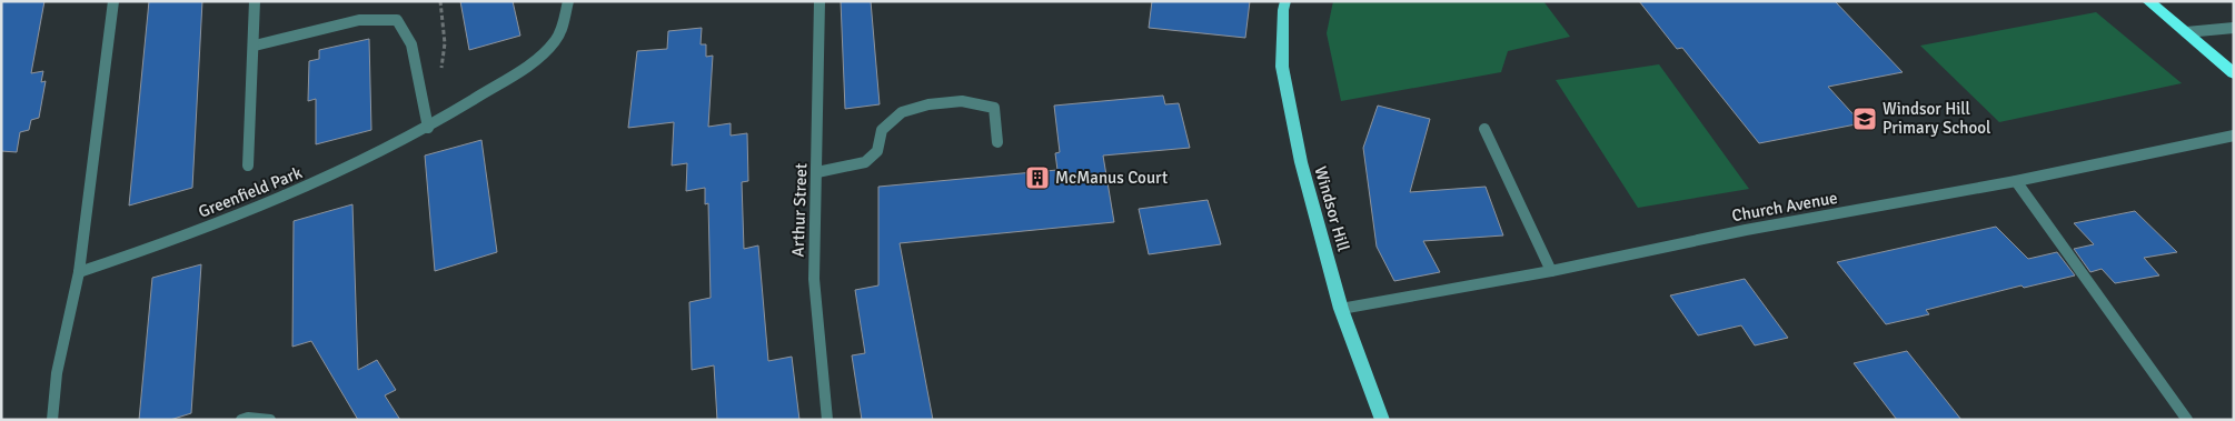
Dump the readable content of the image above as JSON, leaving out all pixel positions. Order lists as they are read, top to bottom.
{
  "streets": {
    "main road": ["Windsor Hill"],
    "street": ["Greenfield Park", "Church Avenue", "Arthur Street"]
  },
  "crossings": [
    ["Church Avenue", "Windsor Hill"]
  ],
  "places": {
    "school or university": ["Windsor Hill Primary School"],
    "building": ["McManus Court"]
  }
}
